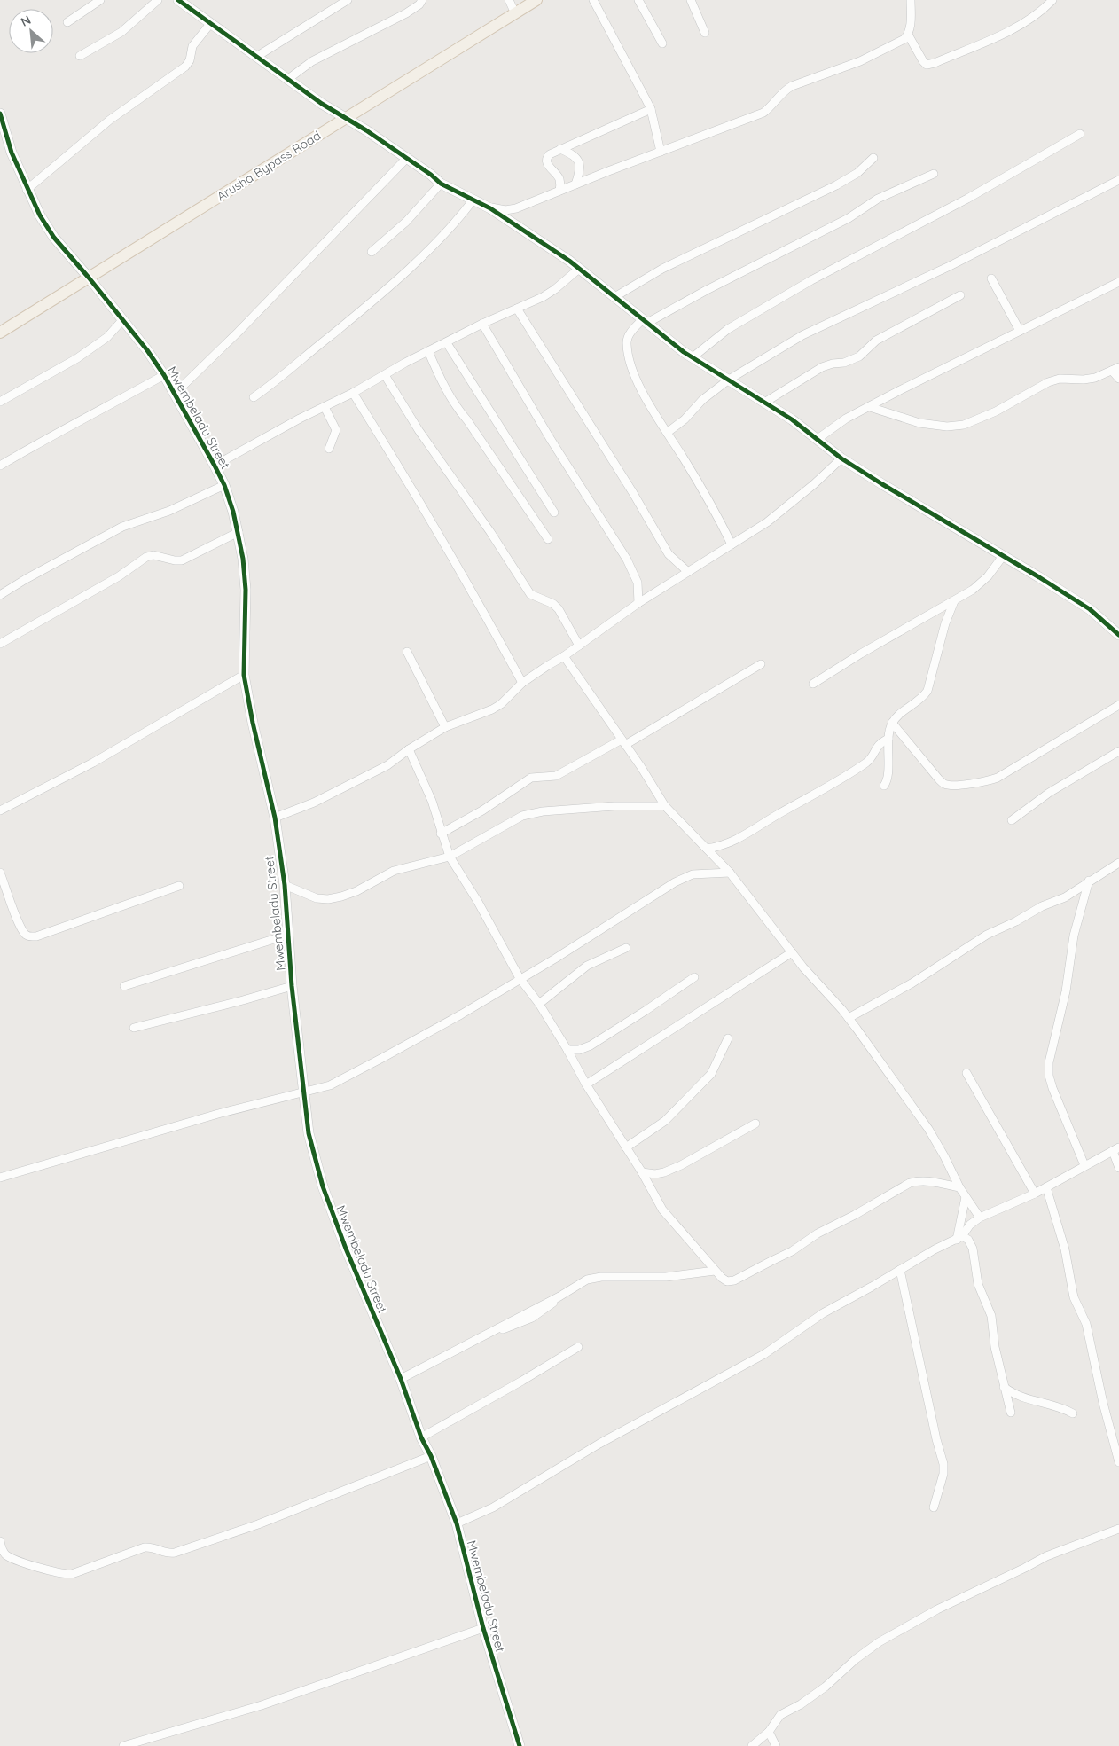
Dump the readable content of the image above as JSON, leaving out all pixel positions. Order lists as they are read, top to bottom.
{
  "streets": {
    "main road": ["Arusha Bypass Road"],
    "street": ["Mwembeladu Street"]
  },
  "crossings": [
    ["Arusha Bypass Road", "Mwembeladu Street"]
  ],
  "north": "top left"
}
